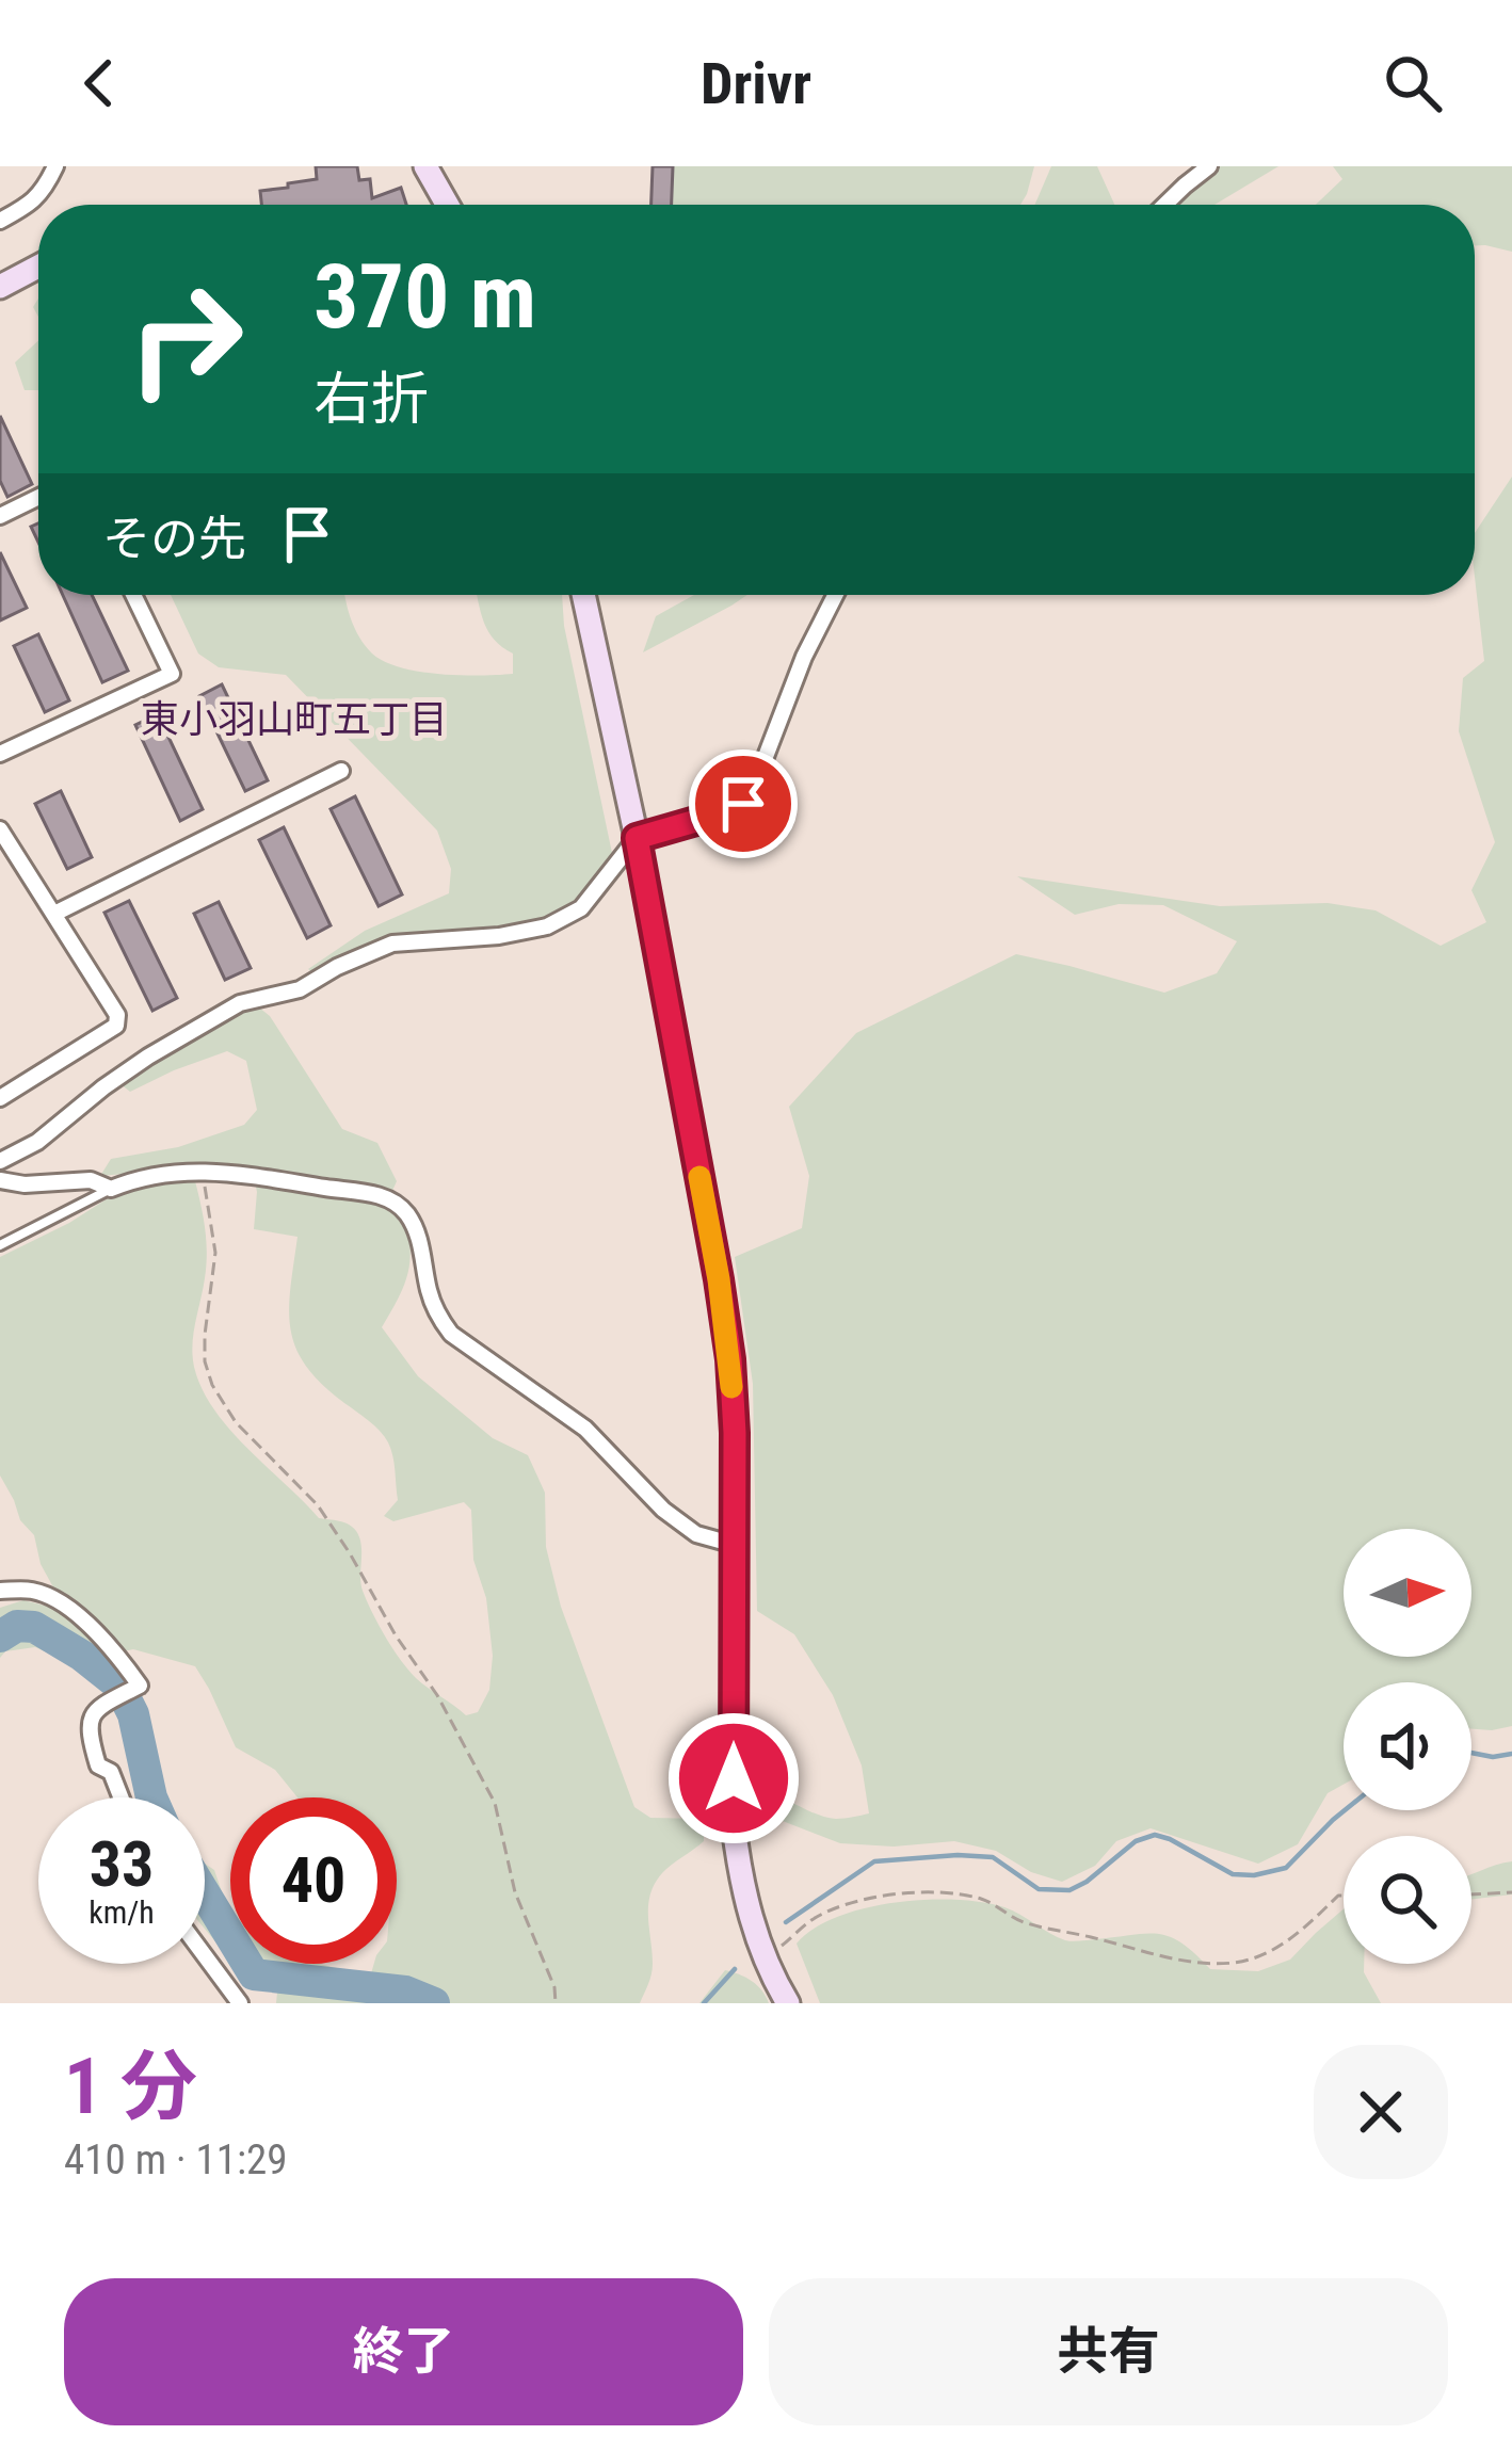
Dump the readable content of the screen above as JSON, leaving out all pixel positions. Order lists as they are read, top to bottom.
{
  "districts": ["東小羽山町五丁目"],
  "north": "right",
  "page": {
    "header": "Drivr",
    "turn": ["370 m", "右折"],
    "then": "その先",
    "speed": "33 km/h",
    "limit": "40",
    "heading": ["1 分", "410 m · 11:29"],
    "buttons": ["終了", "共有"]
  }
}
